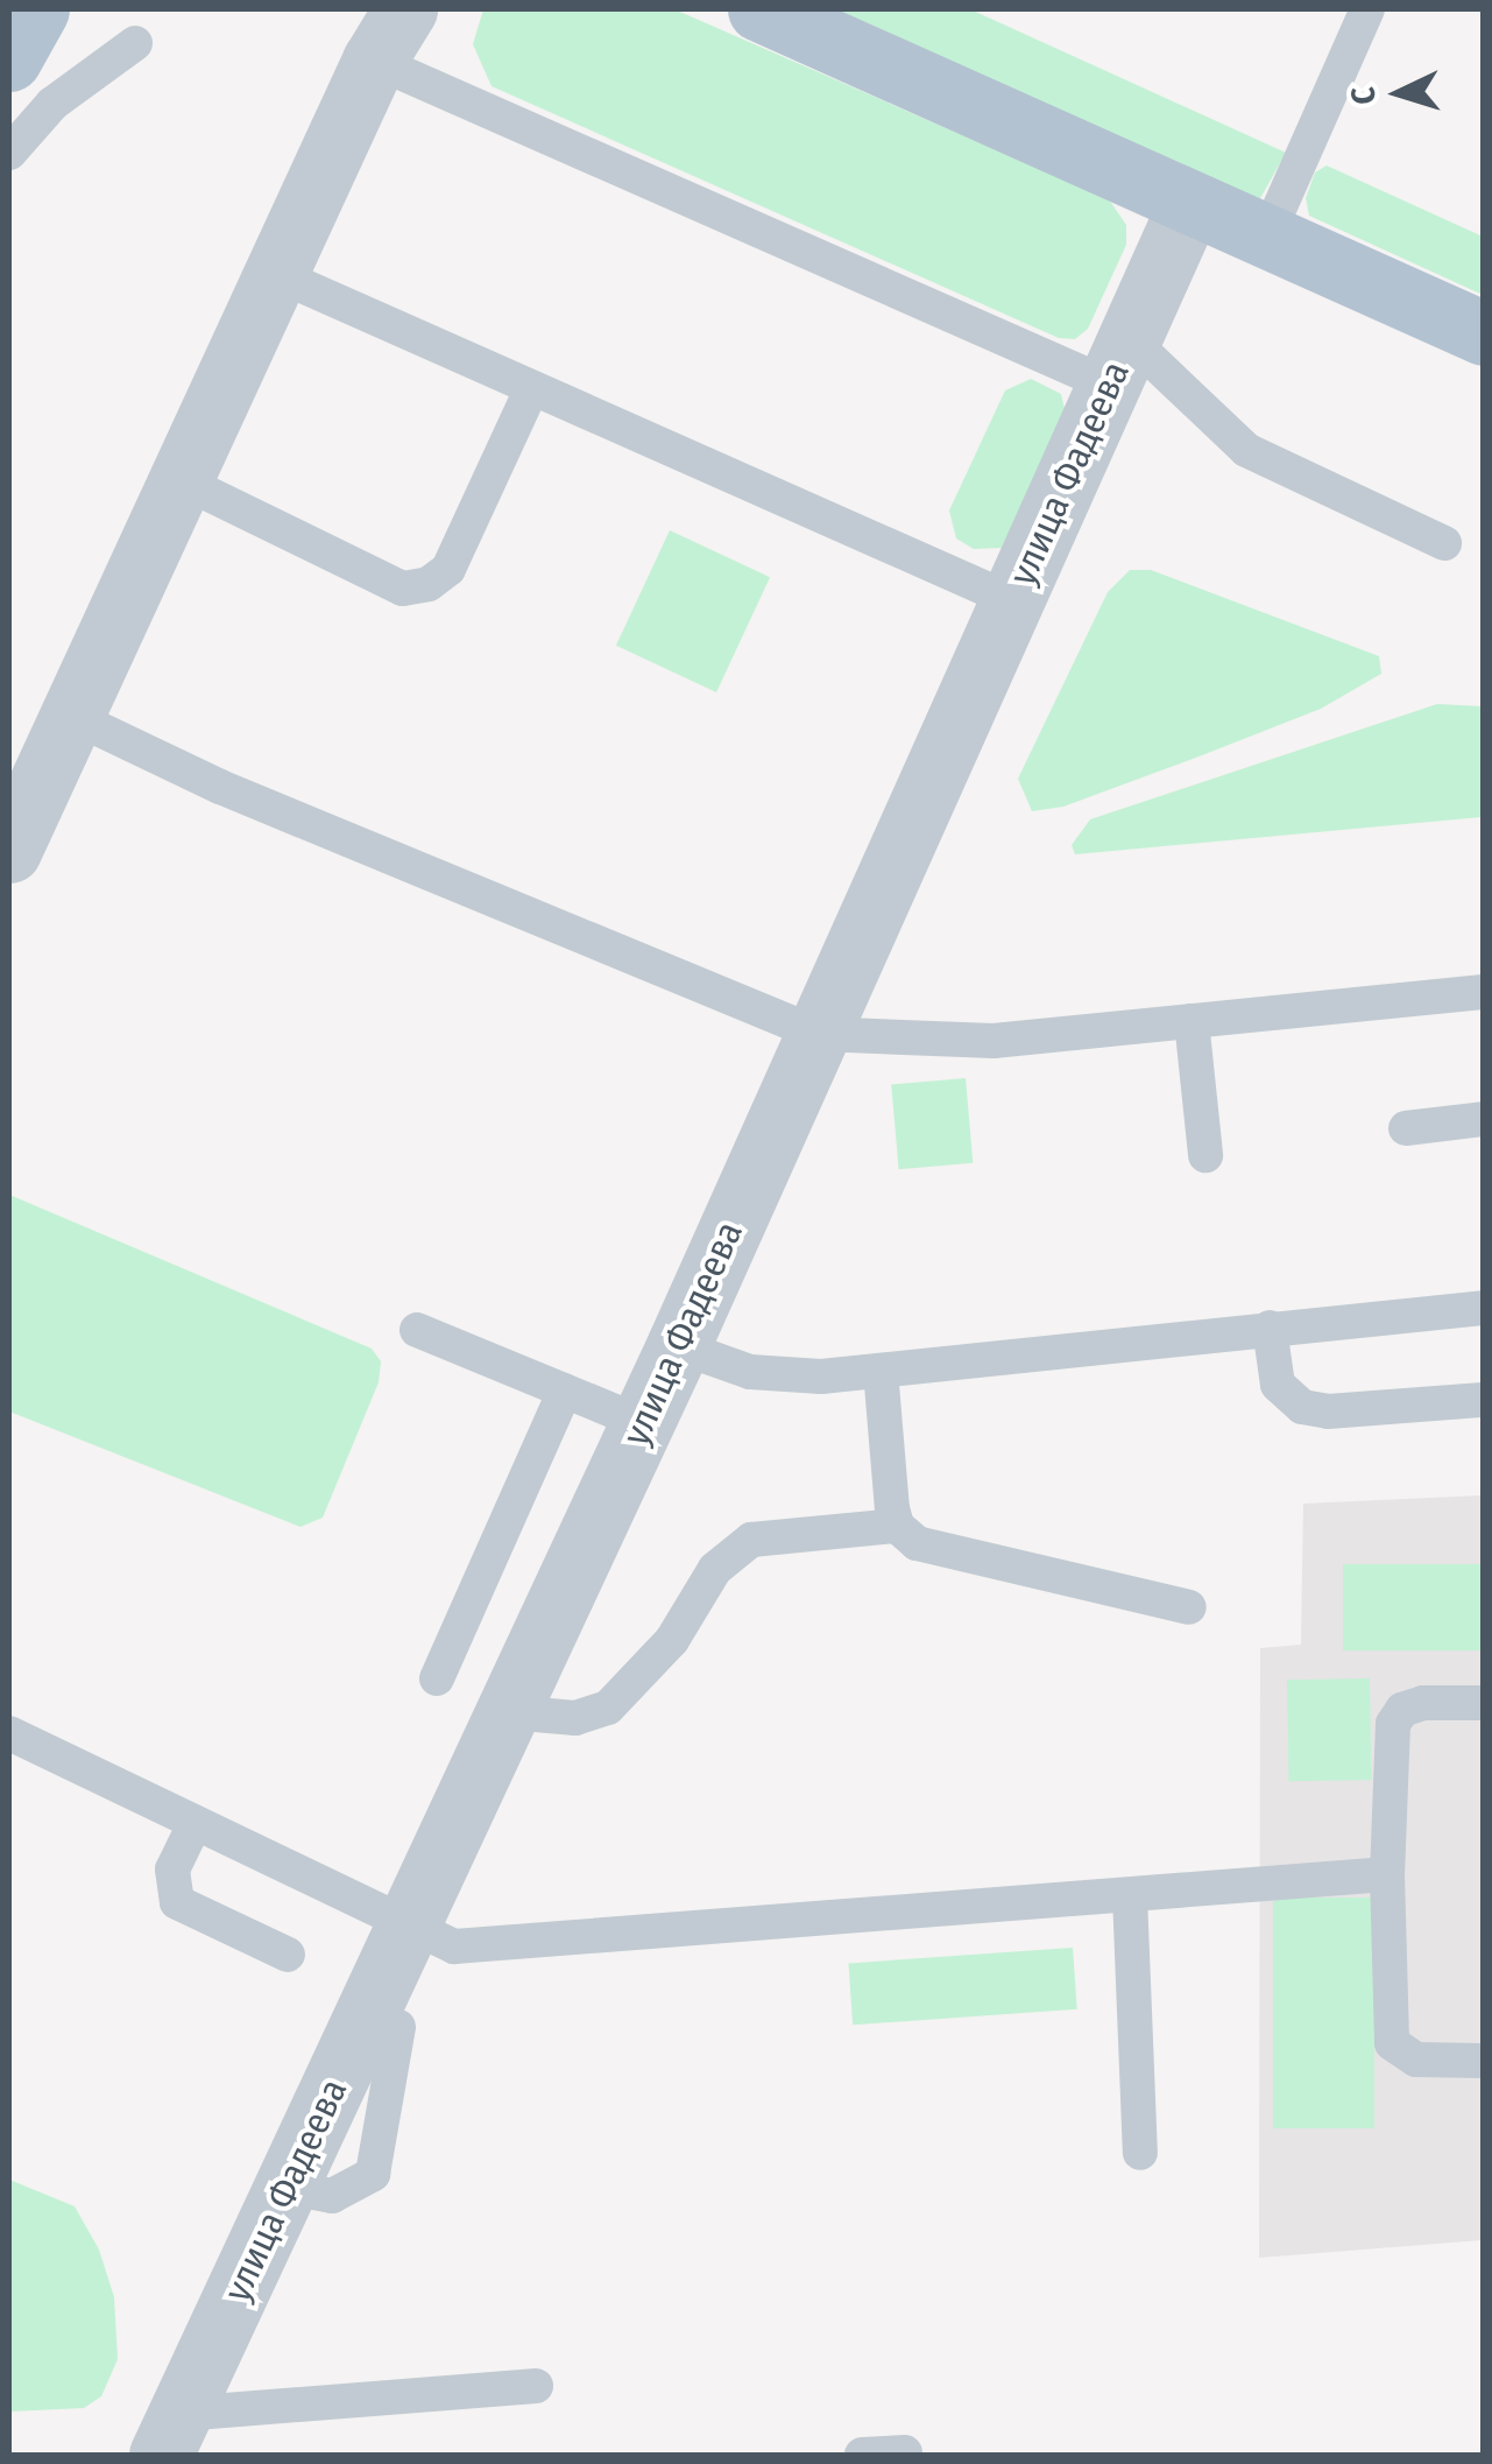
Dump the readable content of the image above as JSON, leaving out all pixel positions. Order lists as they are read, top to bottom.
{
  "streets": {
    "street": ["улица Фадеева"]
  },
  "north": "left"
}
